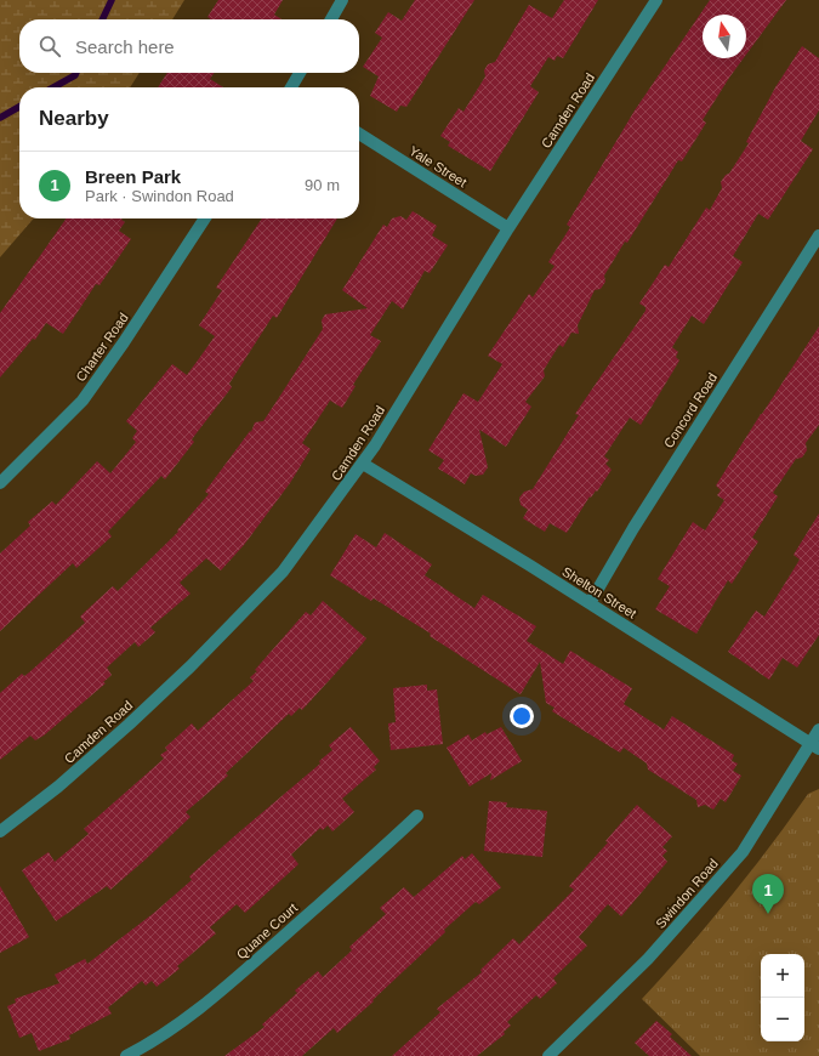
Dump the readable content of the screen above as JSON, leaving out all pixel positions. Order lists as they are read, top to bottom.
{
  "streets": {
    "street": [
      "Camden Road",
      "Yale Street",
      "Charter Road",
      "Concord Road",
      "Shelton Street",
      "Swindon Road",
      "Quane Court"
    ]
  },
  "crossings": [
    ["Camden Road", "Yale Street"],
    ["Camden Road", "Shelton Street"],
    ["Concord Road", "Shelton Street"],
    ["Shelton Street", "Swindon Road"]
  ],
  "north": "top",
  "page": {
    "search": "Search here",
    "heading": "Nearby",
    "list": [
      {
        "mark": "1",
        "name": "Breen Park",
        "note": "Park · Swindon Road",
        "value": "90 m"
      }
    ],
    "pins": "1",
    "map_buttons": ["+", "−"]
  }
}
